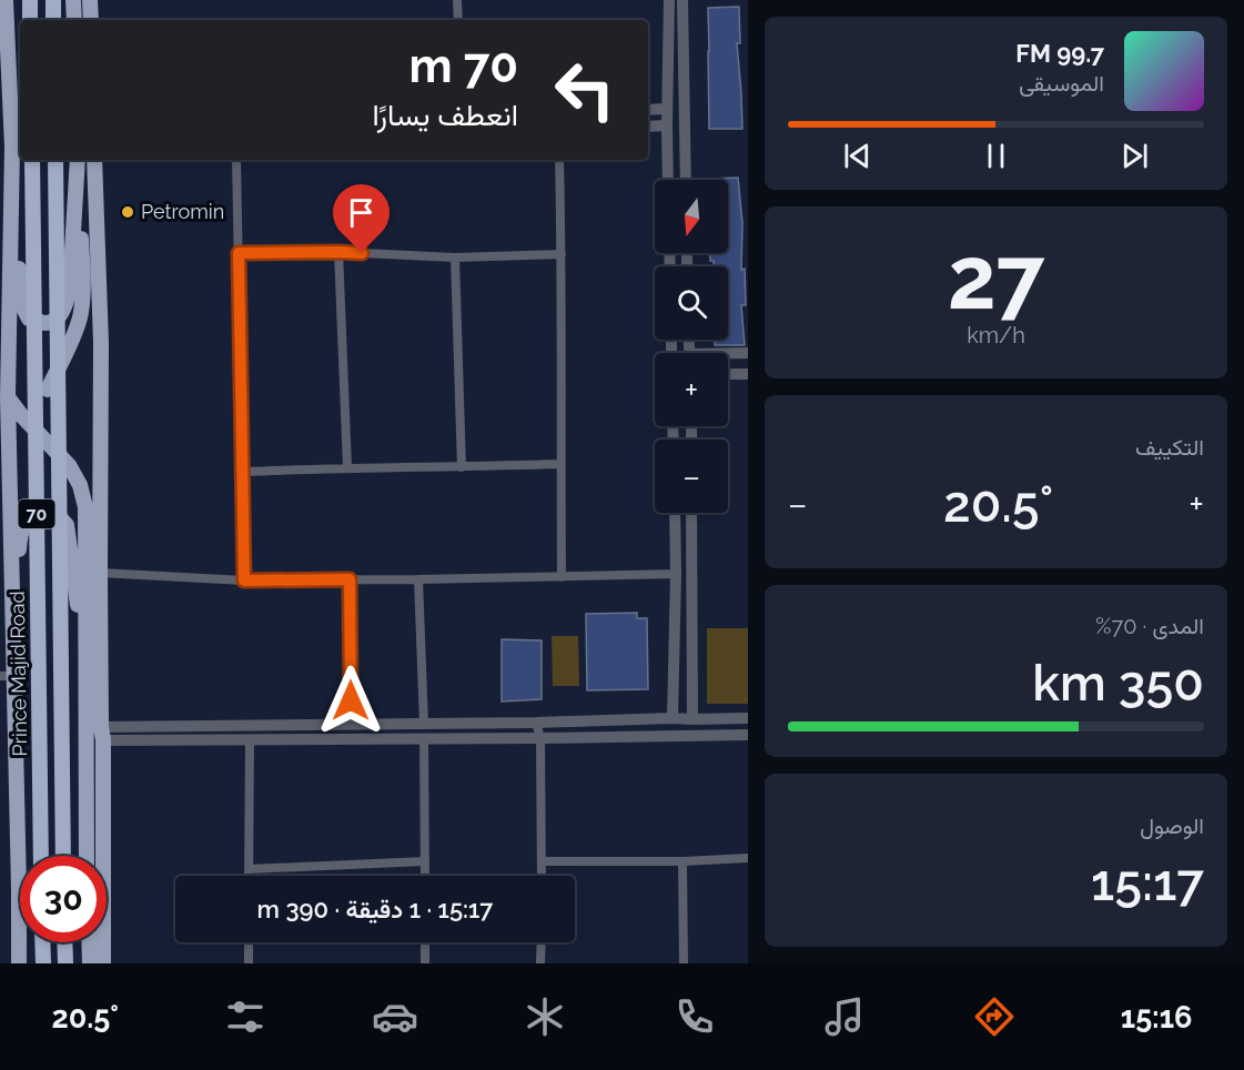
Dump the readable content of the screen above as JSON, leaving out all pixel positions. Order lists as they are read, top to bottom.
{
  "streets": {
    "highway": ["70", "Prince Majid Road"]
  },
  "places": ["Petromin"],
  "north": "bottom",
  "page": {
    "turn": ["70 m", "انعطف يسارًا"],
    "song": ["99.7 FM", "الموسيقى"],
    "map_buttons": ["+", "−"],
    "tile": [
      ["27", "km/h"],
      "التكييف",
      ["المدى · 70%", "350 km"],
      ["الوصول", "15:17"]
    ],
    "heat": ["−", "20.5°", "+"],
    "limit": "30",
    "trip": "15:17 · 1 دقيقة · 390 m",
    "tabs": ["15:16", "20.5°"]
  }
}
